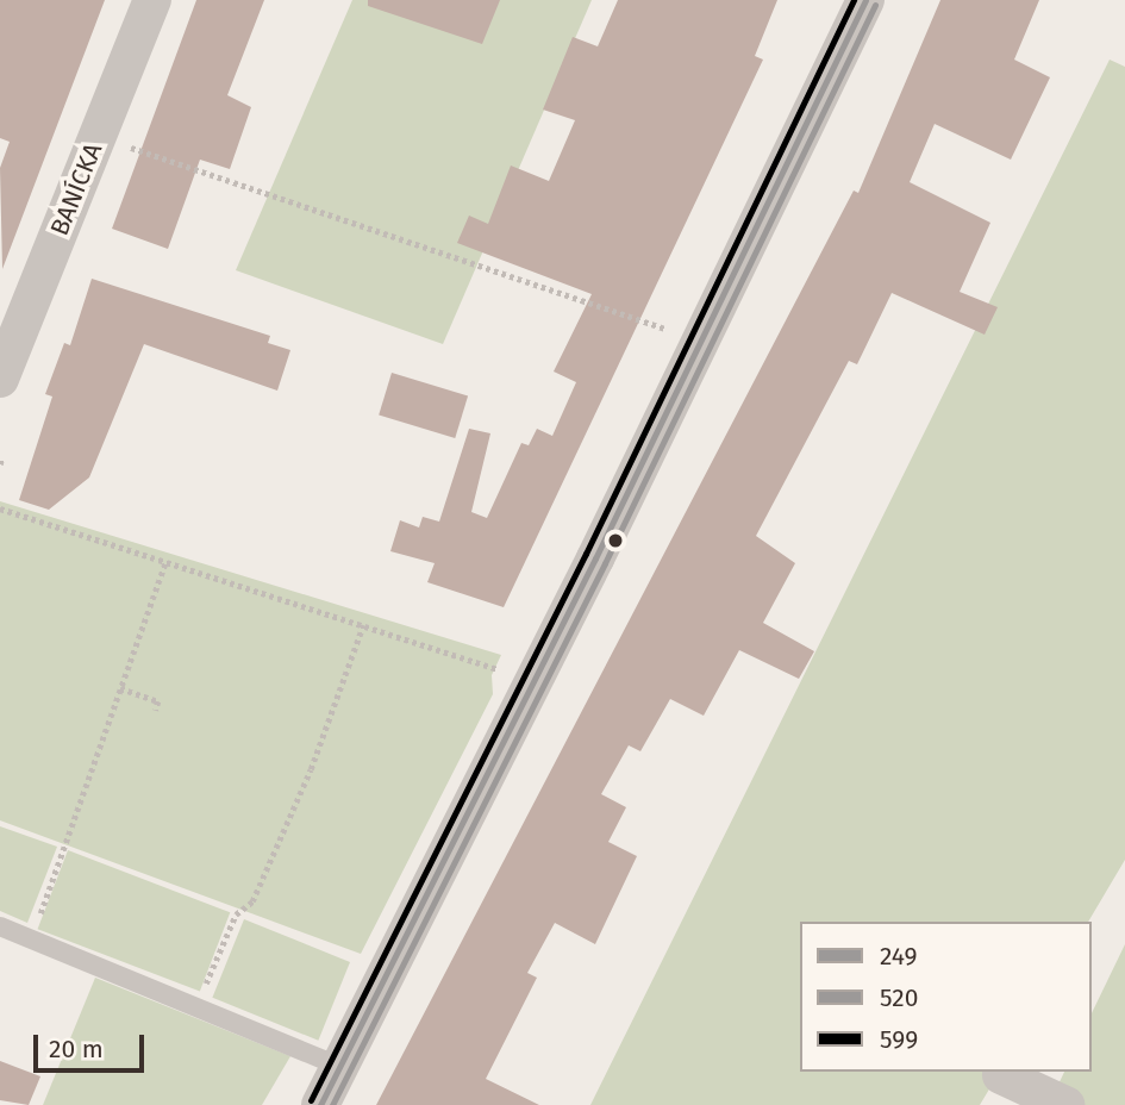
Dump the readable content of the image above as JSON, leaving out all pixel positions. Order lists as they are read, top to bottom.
{
  "streets": {
    "street": ["BANÍCKA"]
  },
  "lines": ["transit line 249", "transit line 599", "transit line 520"],
  "legend": ["249", "520", "599"],
  "scale_bar": "20 m"
}
